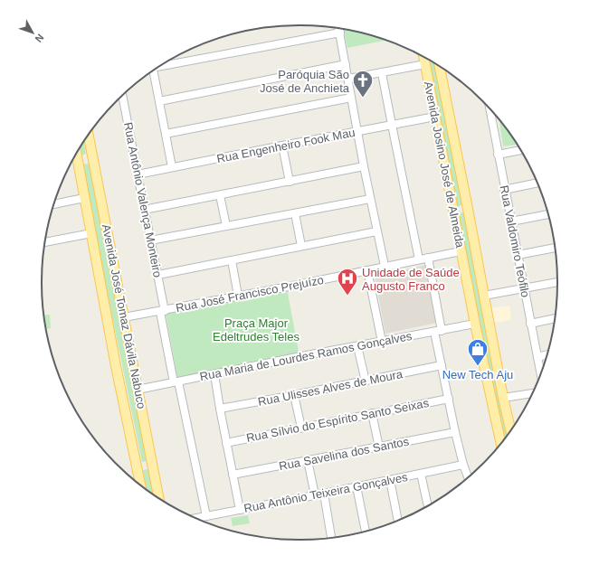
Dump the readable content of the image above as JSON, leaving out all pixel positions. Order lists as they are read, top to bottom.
{
  "streets": {
    "main road": ["Avenida Josino José de Almeida", "Avenida José Tomaz Dávila Nabuco"],
    "street": [
      "Rua Engenheiro Fook Mau",
      "Rua Antônio Valença Monteiro",
      "Rua Valdomiro Teófilo",
      "Rua José Francisco Prejuízo",
      "Rua Maria de Lourdes Ramos Gonçalves",
      "Rua Ulisses Alves de Moura",
      "Rua Sílvio do Espírito Santo Seixas",
      "Rua Savelina dos Santos",
      "Rua Antônio Teixeira Gonçalves"
    ]
  },
  "crossings": [
    ["Rua Engenheiro Fook Mau", "Avenida Josino José de Almeida"],
    ["Rua Engenheiro Fook Mau", "Rua Antônio Valença Monteiro"],
    ["Avenida Josino José de Almeida", "Rua José Francisco Prejuízo"],
    ["Avenida Josino José de Almeida", "Rua Maria de Lourdes Ramos Gonçalves"],
    ["Rua Antônio Valença Monteiro", "Rua José Francisco Prejuízo"],
    ["Rua Antônio Valença Monteiro", "Rua Maria de Lourdes Ramos Gonçalves"],
    ["Rua Antônio Valença Monteiro", "Rua Antônio Teixeira Gonçalves"],
    ["Rua José Francisco Prejuízo", "Avenida José Tomaz Dávila Nabuco"],
    ["Avenida José Tomaz Dávila Nabuco", "Rua Maria de Lourdes Ramos Gonçalves"]
  ],
  "parks": ["Praça Major Edeltrudes Teles"],
  "places": {
    "church": ["Paróquia São José de Anchieta"],
    "hospital": ["Unidade de Saúde Augusto Franco"],
    "shop": ["New Tech Aju"]
  },
  "north": "bottom right"
}
